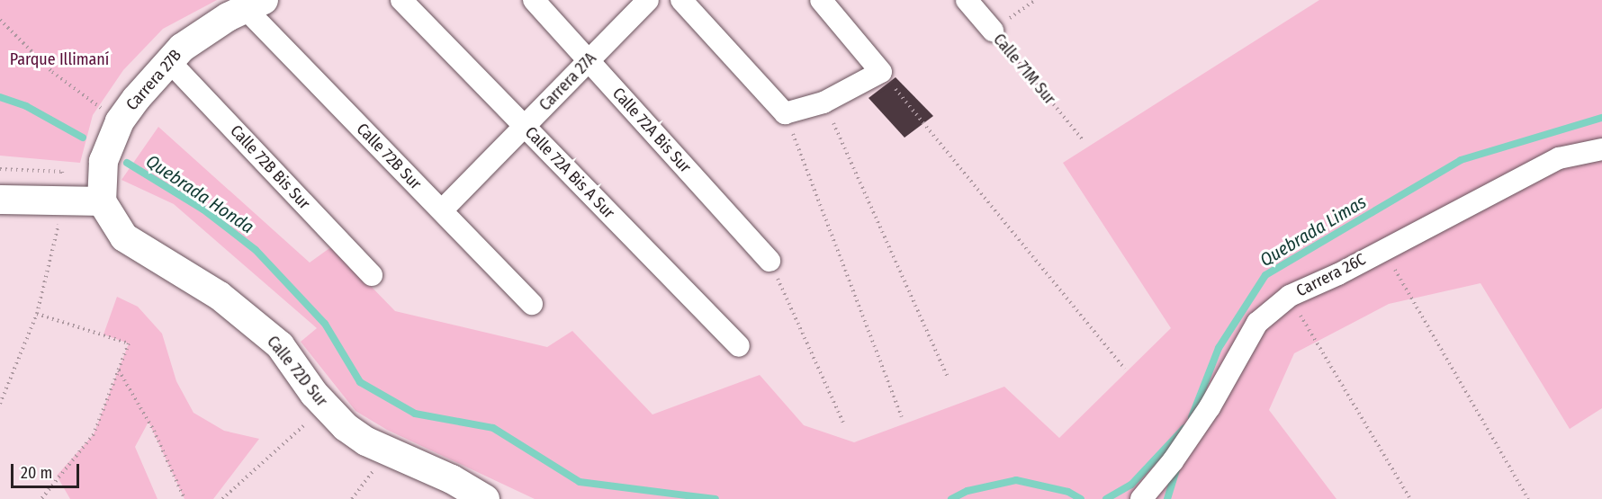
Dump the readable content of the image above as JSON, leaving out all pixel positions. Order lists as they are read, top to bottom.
{
  "streets": {
    "street": [
      "Calle 71M Sur",
      "Carrera 27B",
      "Carrera 27A",
      "Calle 72A Bis Sur",
      "Calle 72B Sur",
      "Calle 72B Bis Sur",
      "Calle 72A Bis A Sur",
      "Carrera 26C",
      "Calle 72D Sur"
    ]
  },
  "crossings": [
    ["Carrera 27B", "Calle 72B Sur"],
    ["Carrera 27B", "Calle 72B Bis Sur"],
    ["Carrera 27B", "Calle 72D Sur"],
    ["Carrera 27A", "Calle 72A Bis Sur"],
    ["Carrera 27A", "Calle 72B Sur"],
    ["Carrera 27A", "Calle 72A Bis A Sur"]
  ],
  "water": ["Quebrada Honda", "Quebrada Limas"],
  "parks": ["Parque Illimaní"],
  "scale_bar": "20 m"
}
